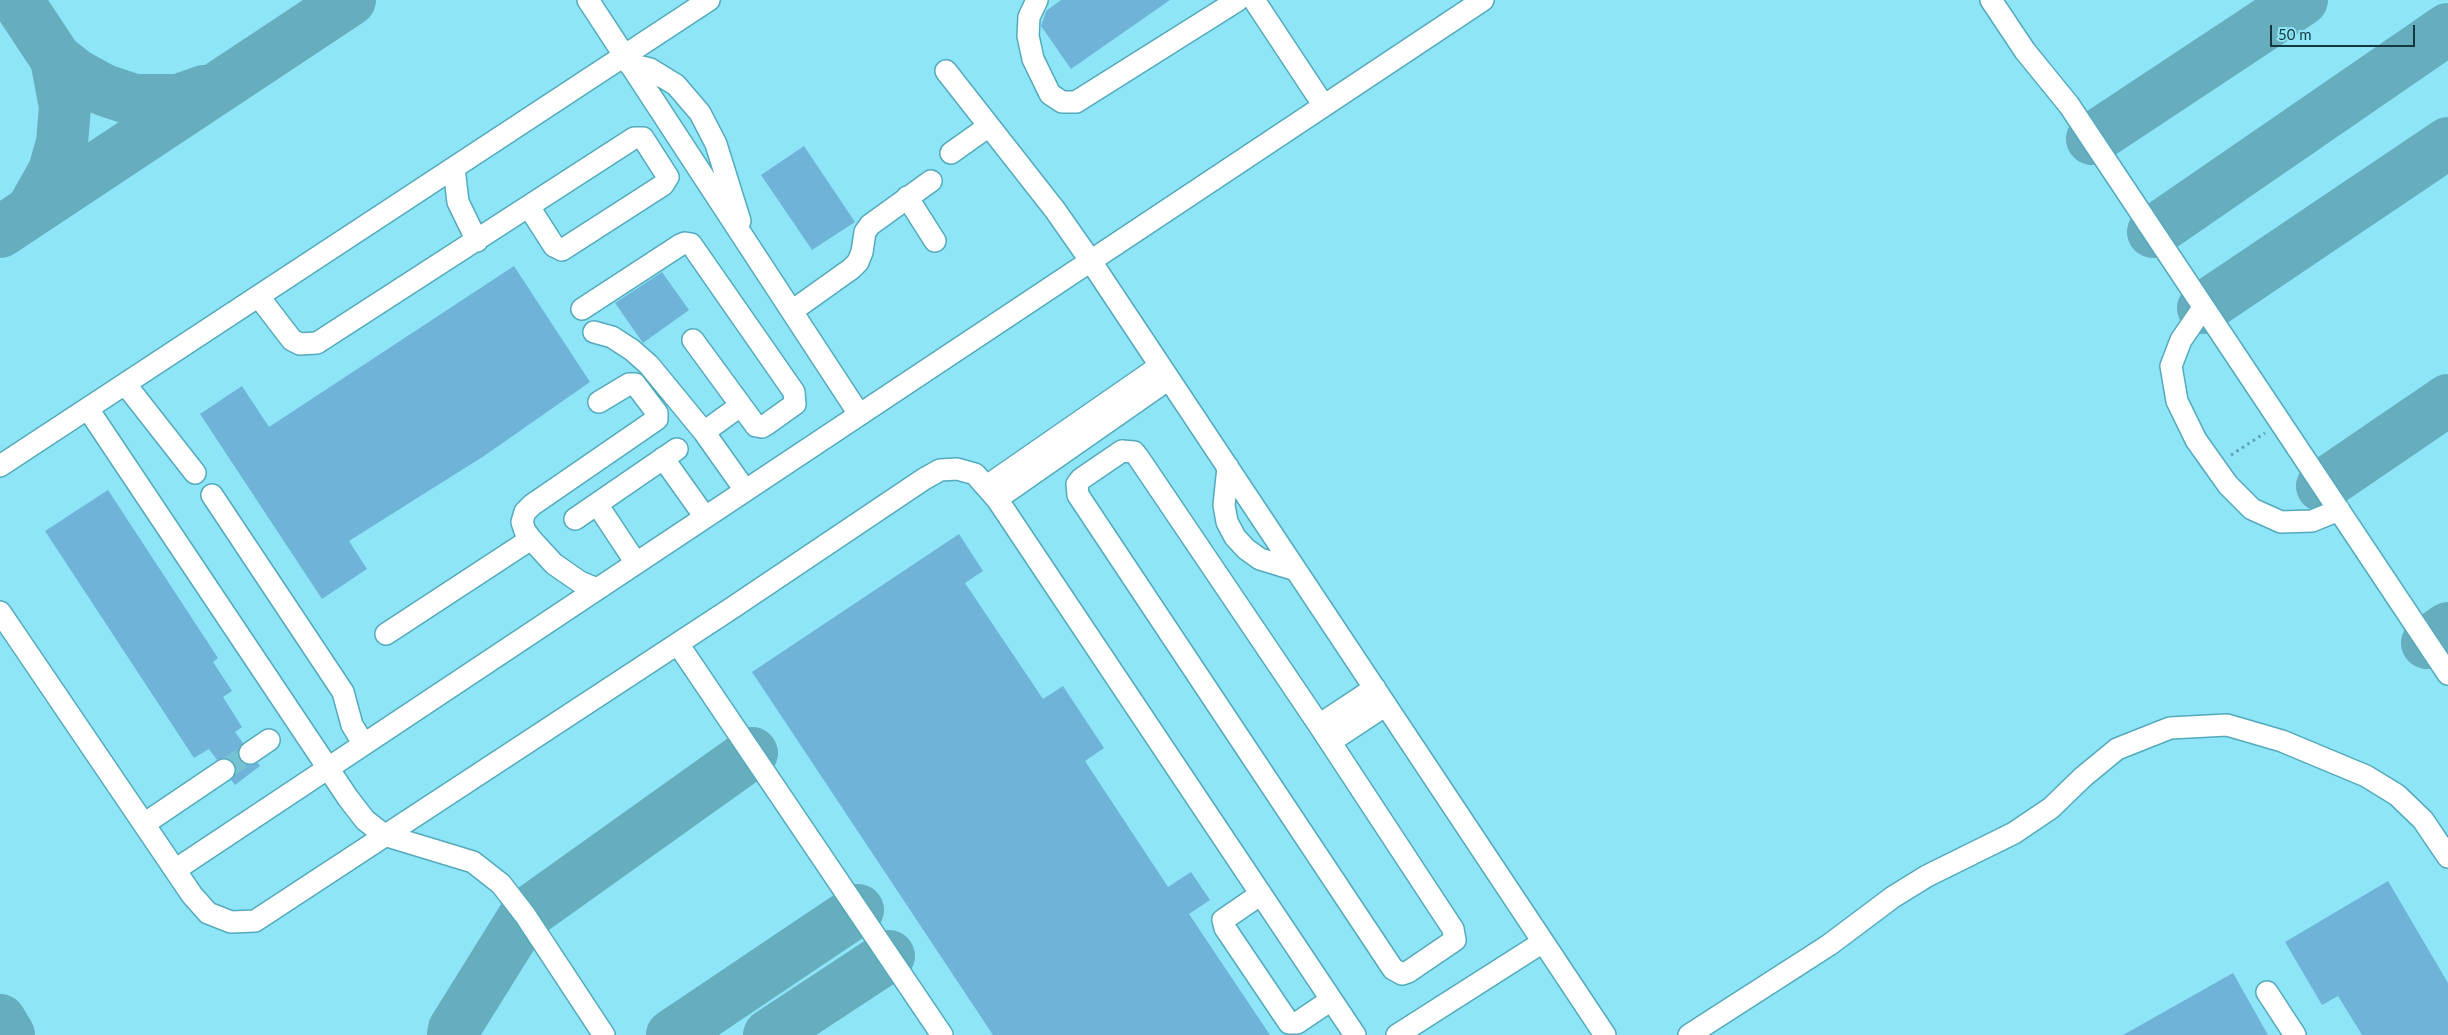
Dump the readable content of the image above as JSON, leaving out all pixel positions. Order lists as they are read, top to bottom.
{
  "scale_bar": "50 m"
}
